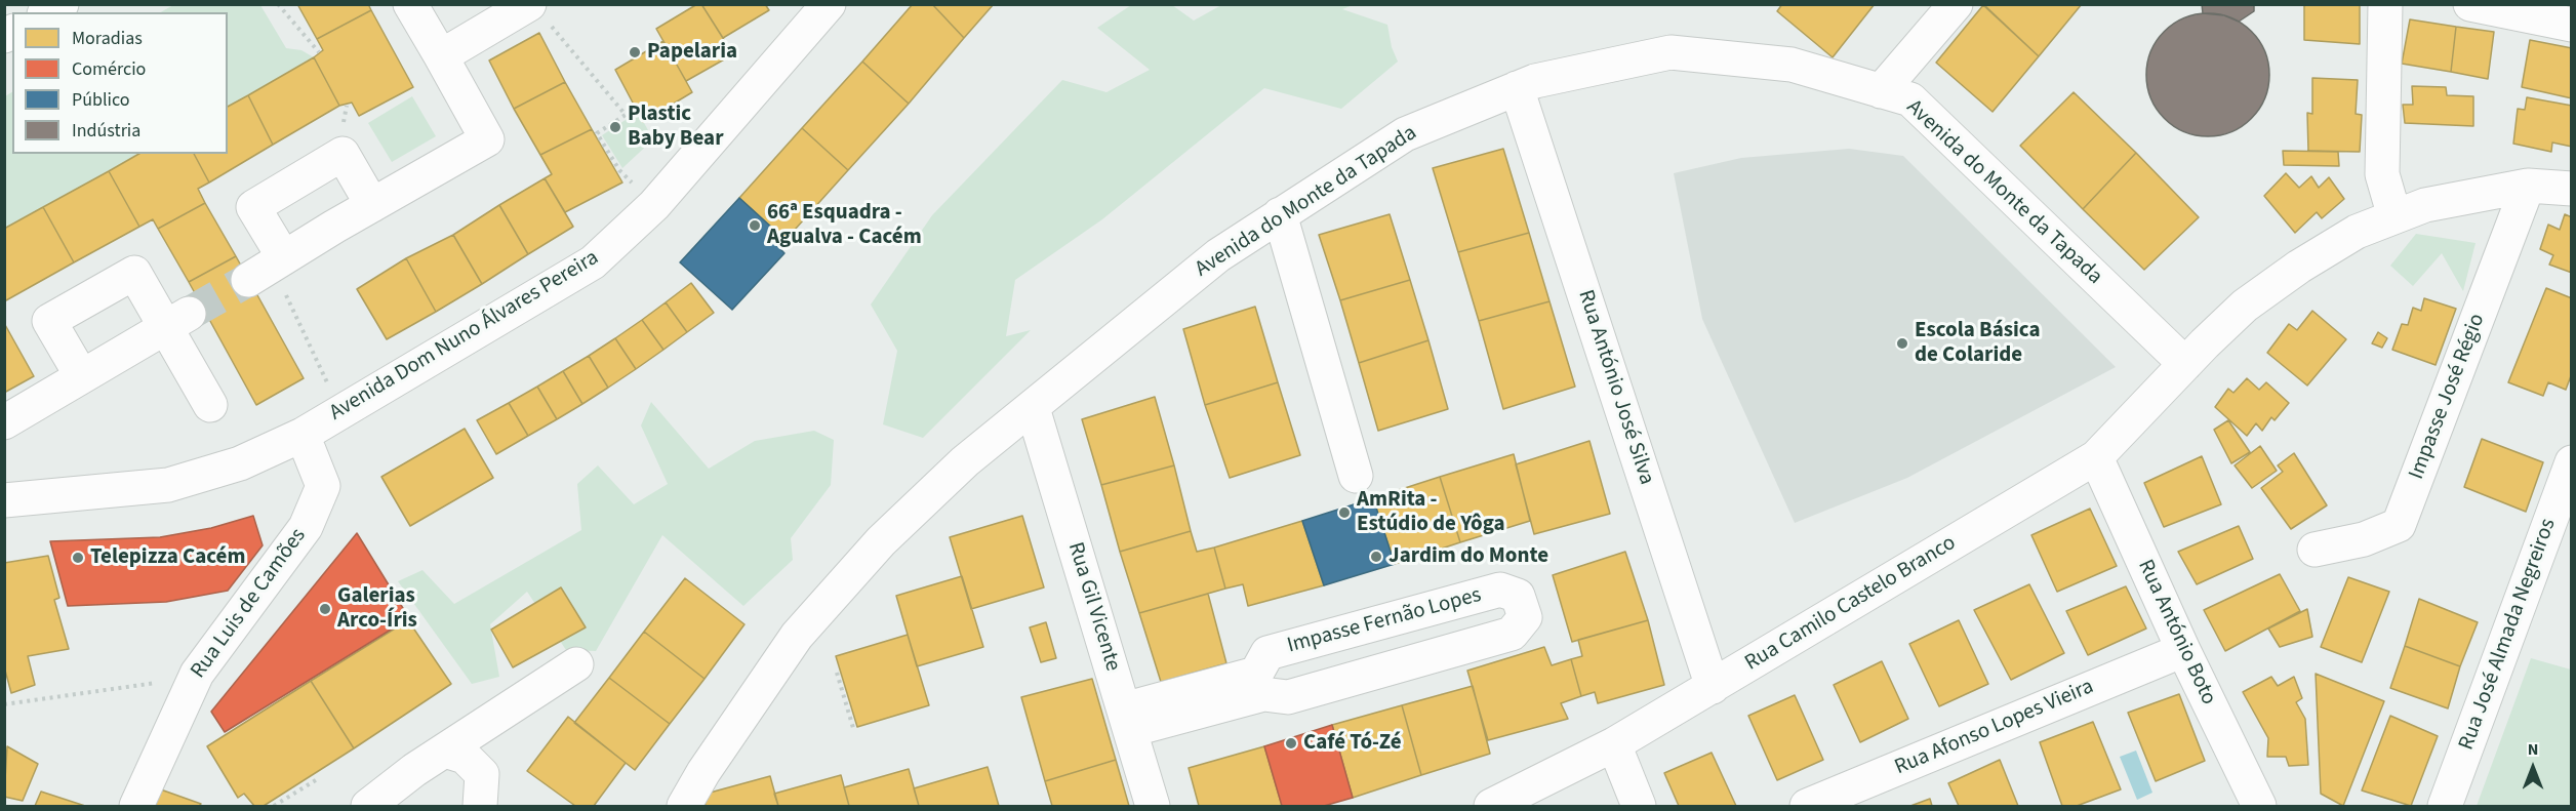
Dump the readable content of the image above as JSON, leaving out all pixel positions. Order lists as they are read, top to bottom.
{
  "streets": {
    "street": [
      "Avenida do Monte da Tapada",
      "Avenida Dom Nuno Álvares Pereira",
      "Rua António José Silva",
      "Impasse José Régio",
      "Rua Luis de Camões",
      "Rua Camilo Castelo Branco",
      "Rua Gil Vicente",
      "Impasse Fernão Lopes",
      "Rua António Boto",
      "Rua José Almada Negreiros",
      "Rua Afonso Lopes Vieira"
    ]
  },
  "crossings": [
    ["Avenida do Monte da Tapada", "Rua António José Silva"],
    ["Avenida do Monte da Tapada", "Rua Camilo Castelo Branco"],
    ["Avenida do Monte da Tapada", "Rua Gil Vicente"],
    ["Avenida Dom Nuno Álvares Pereira", "Rua Luis de Camões"],
    ["Rua António José Silva", "Rua Camilo Castelo Branco"],
    ["Impasse José Régio", "Rua Camilo Castelo Branco"],
    ["Rua Camilo Castelo Branco", "Rua António Boto"],
    ["Rua Gil Vicente", "Impasse Fernão Lopes"],
    ["Rua António Boto", "Rua Afonso Lopes Vieira"]
  ],
  "places": [
    "Papelaria",
    "Plastic Baby Bear",
    "66ª Esquadra - Agualva - Cacém",
    "Escola Básica de Colaride",
    "AmRita - Estúdio de Yôga",
    "Jardim do Monte",
    "Telepizza Cacém",
    "Galerias Arco-Íris",
    "Café Tó-Zé"
  ],
  "legend": [
    "Moradias",
    "Comércio",
    "Público",
    "Indústria"
  ],
  "north": "top"
}
